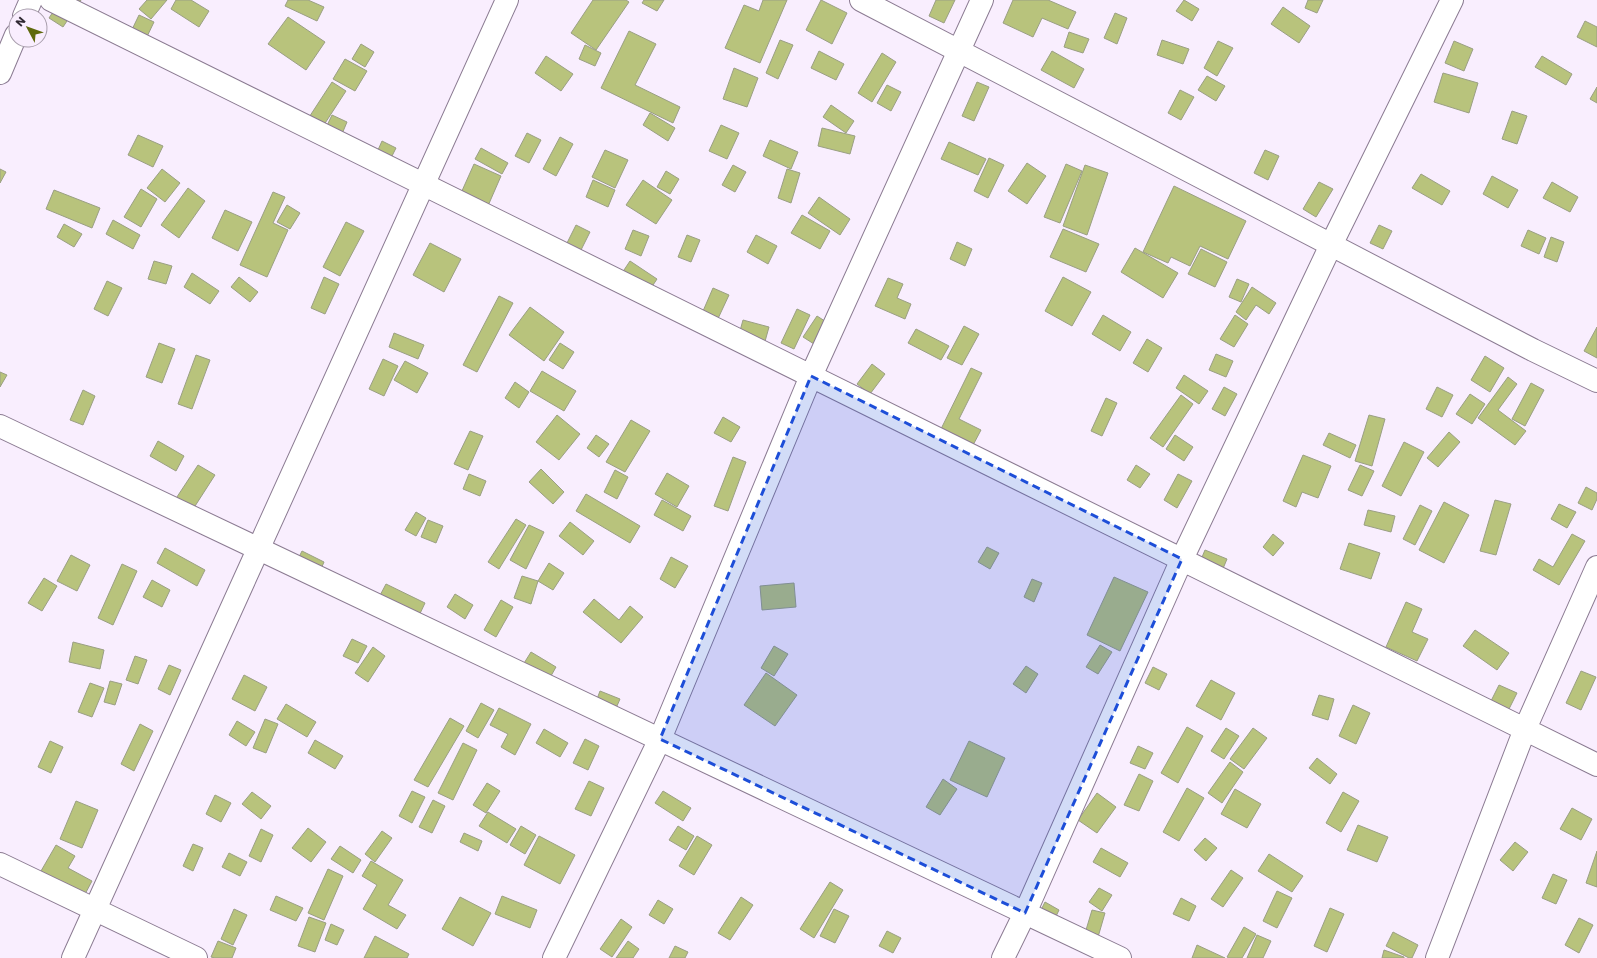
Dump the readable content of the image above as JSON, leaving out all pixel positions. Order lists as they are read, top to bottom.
{
  "north": "top left"
}
